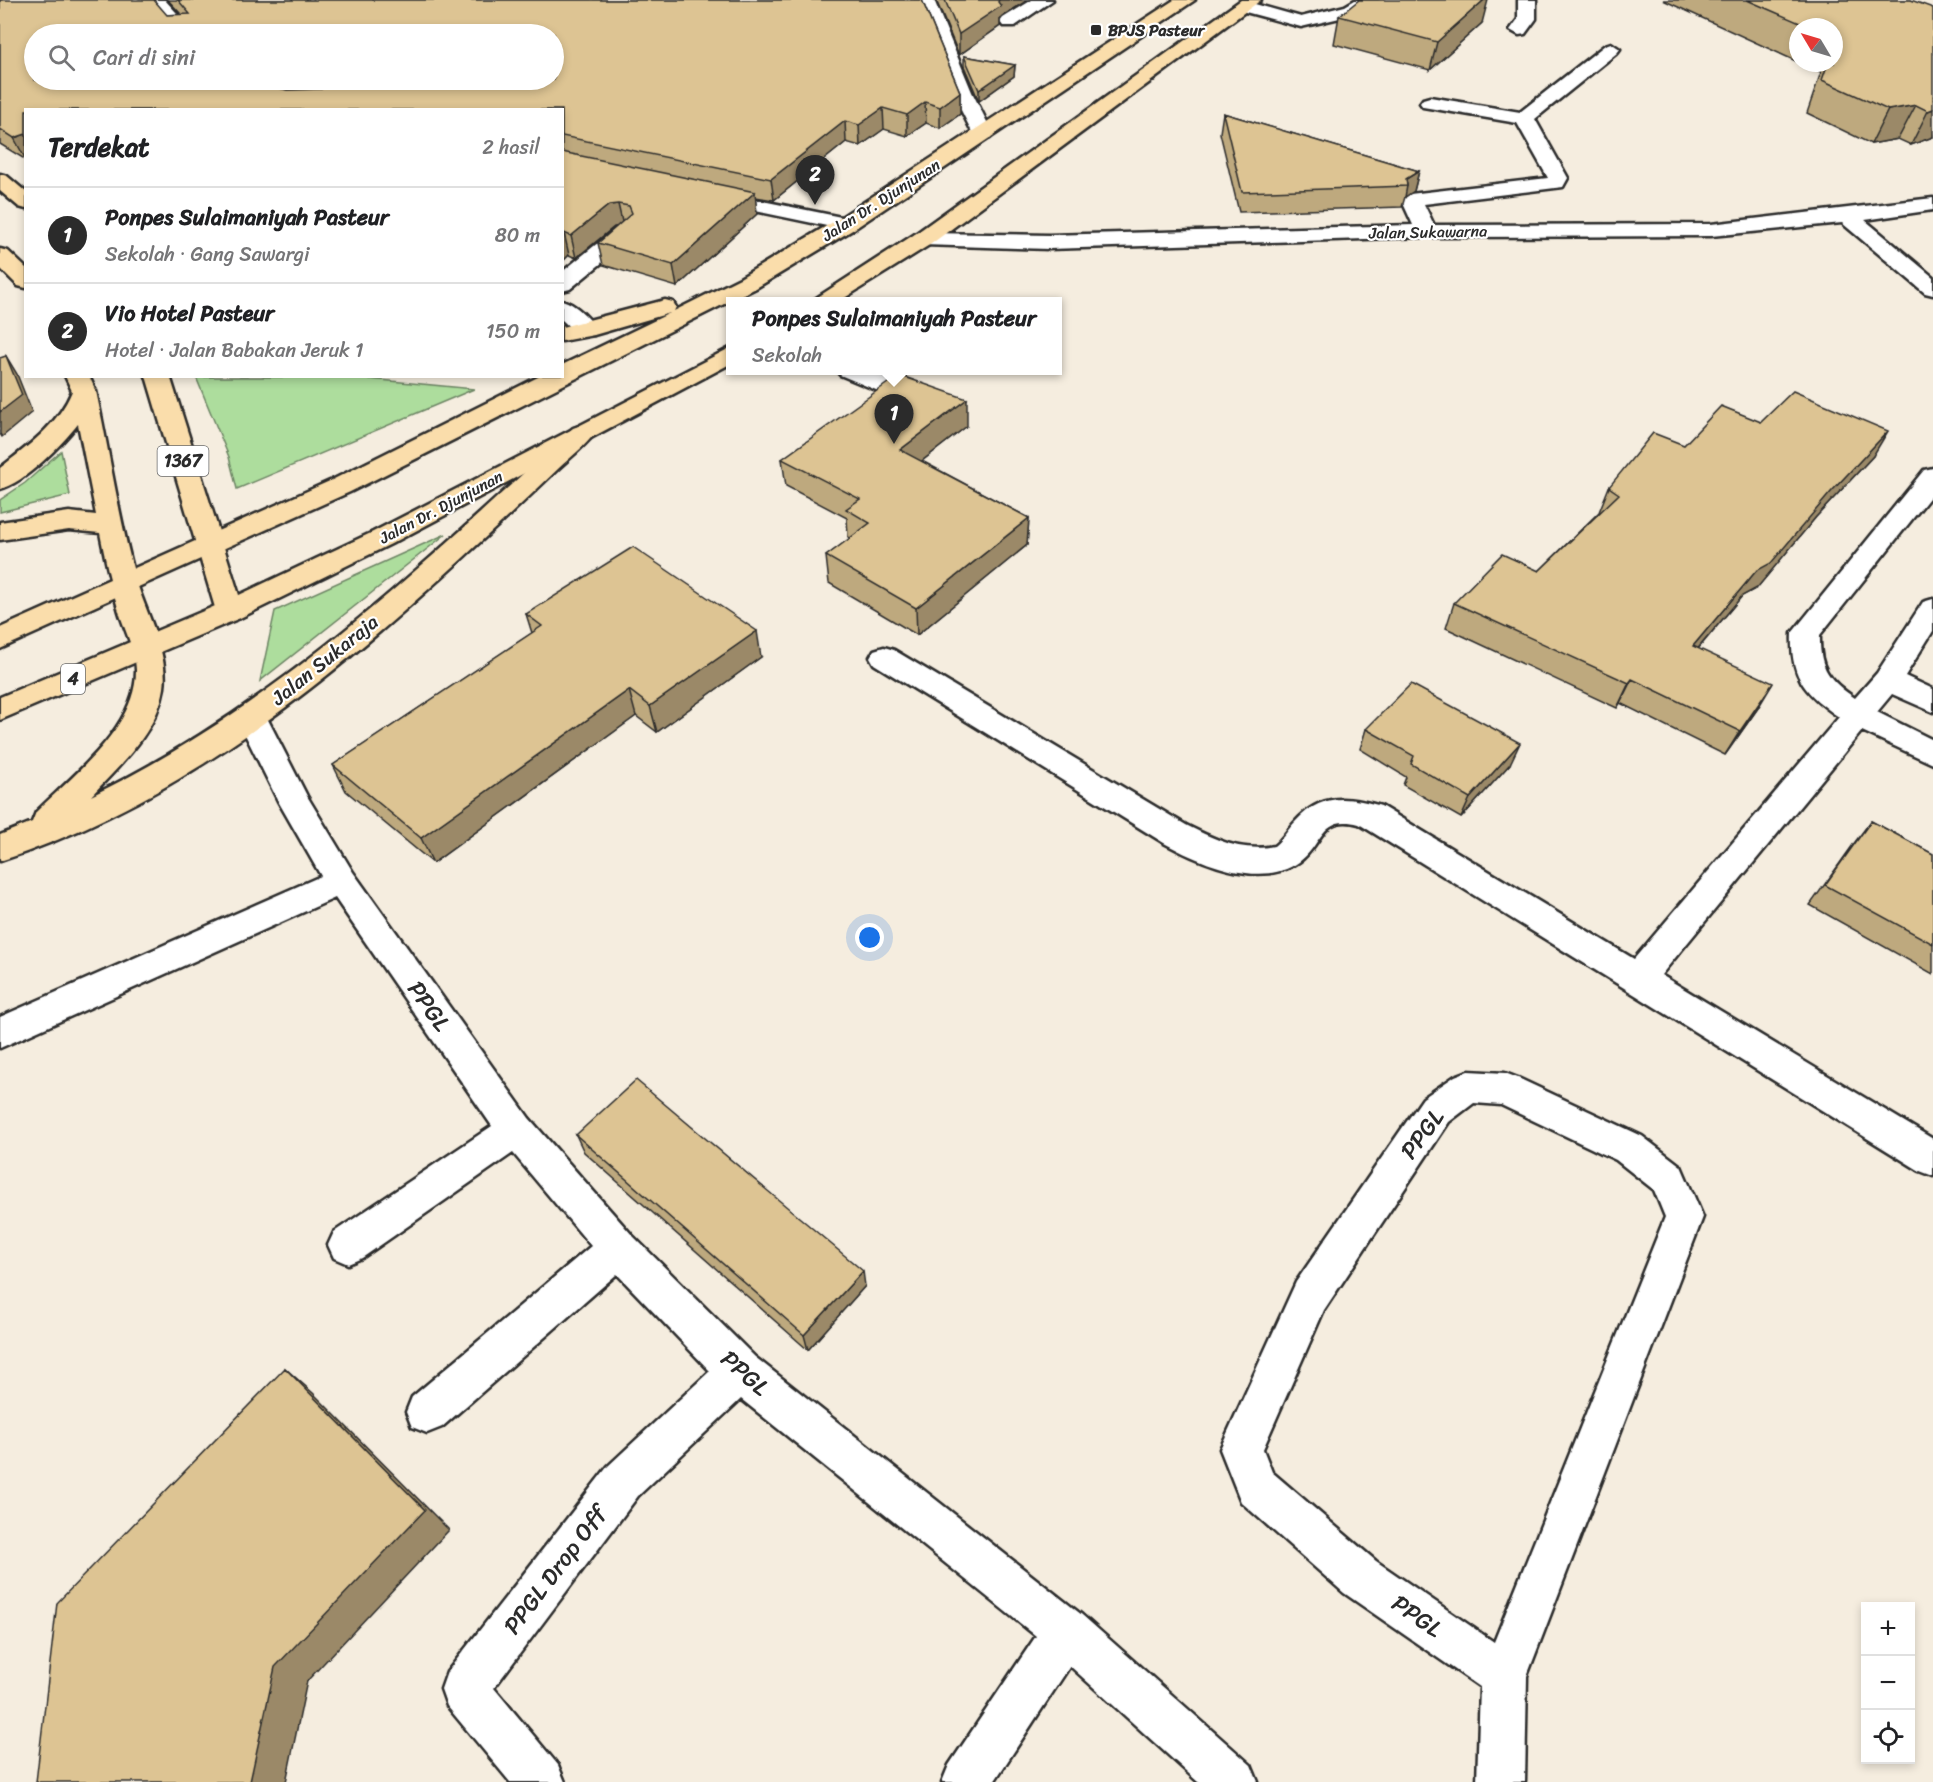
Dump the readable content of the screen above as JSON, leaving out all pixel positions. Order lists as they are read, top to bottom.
{
  "streets": {
    "main road": [
      "Jalan Dr. Djunjunan",
      "1367",
      "Jalan Sukaraja",
      "4"
    ],
    "street": ["Jalan Sukawarna", "PPGL", "PPGL Drop Off"]
  },
  "crossings": [
    ["Jalan Dr. Djunjunan", "1367"],
    ["Jalan Dr. Djunjunan", "Jalan Sukaraja"],
    ["Jalan Dr. Djunjunan", "4"],
    ["Jalan Sukaraja", "4"],
    ["Jalan Sukaraja", "PPGL"],
    ["PPGL", "PPGL Drop Off"]
  ],
  "places": {
    "transit": ["BPJS Pasteur"]
  },
  "north": "top left",
  "page": {
    "search": "Cari di sini",
    "heading": ["Terdekat", "2 hasil"],
    "pins": ["2", "1"],
    "list": [
      {
        "mark": "1",
        "name": "Ponpes Sulaimaniyah Pasteur",
        "note": "Sekolah · Gang Sawargi",
        "value": "80 m"
      },
      {
        "mark": "2",
        "name": "Vio Hotel Pasteur",
        "note": "Hotel · Jalan Babakan Jeruk 1",
        "value": "150 m"
      }
    ],
    "popup": ["Ponpes Sulaimaniyah Pasteur", "Sekolah"],
    "map_buttons": ["+", "−"]
  }
}
